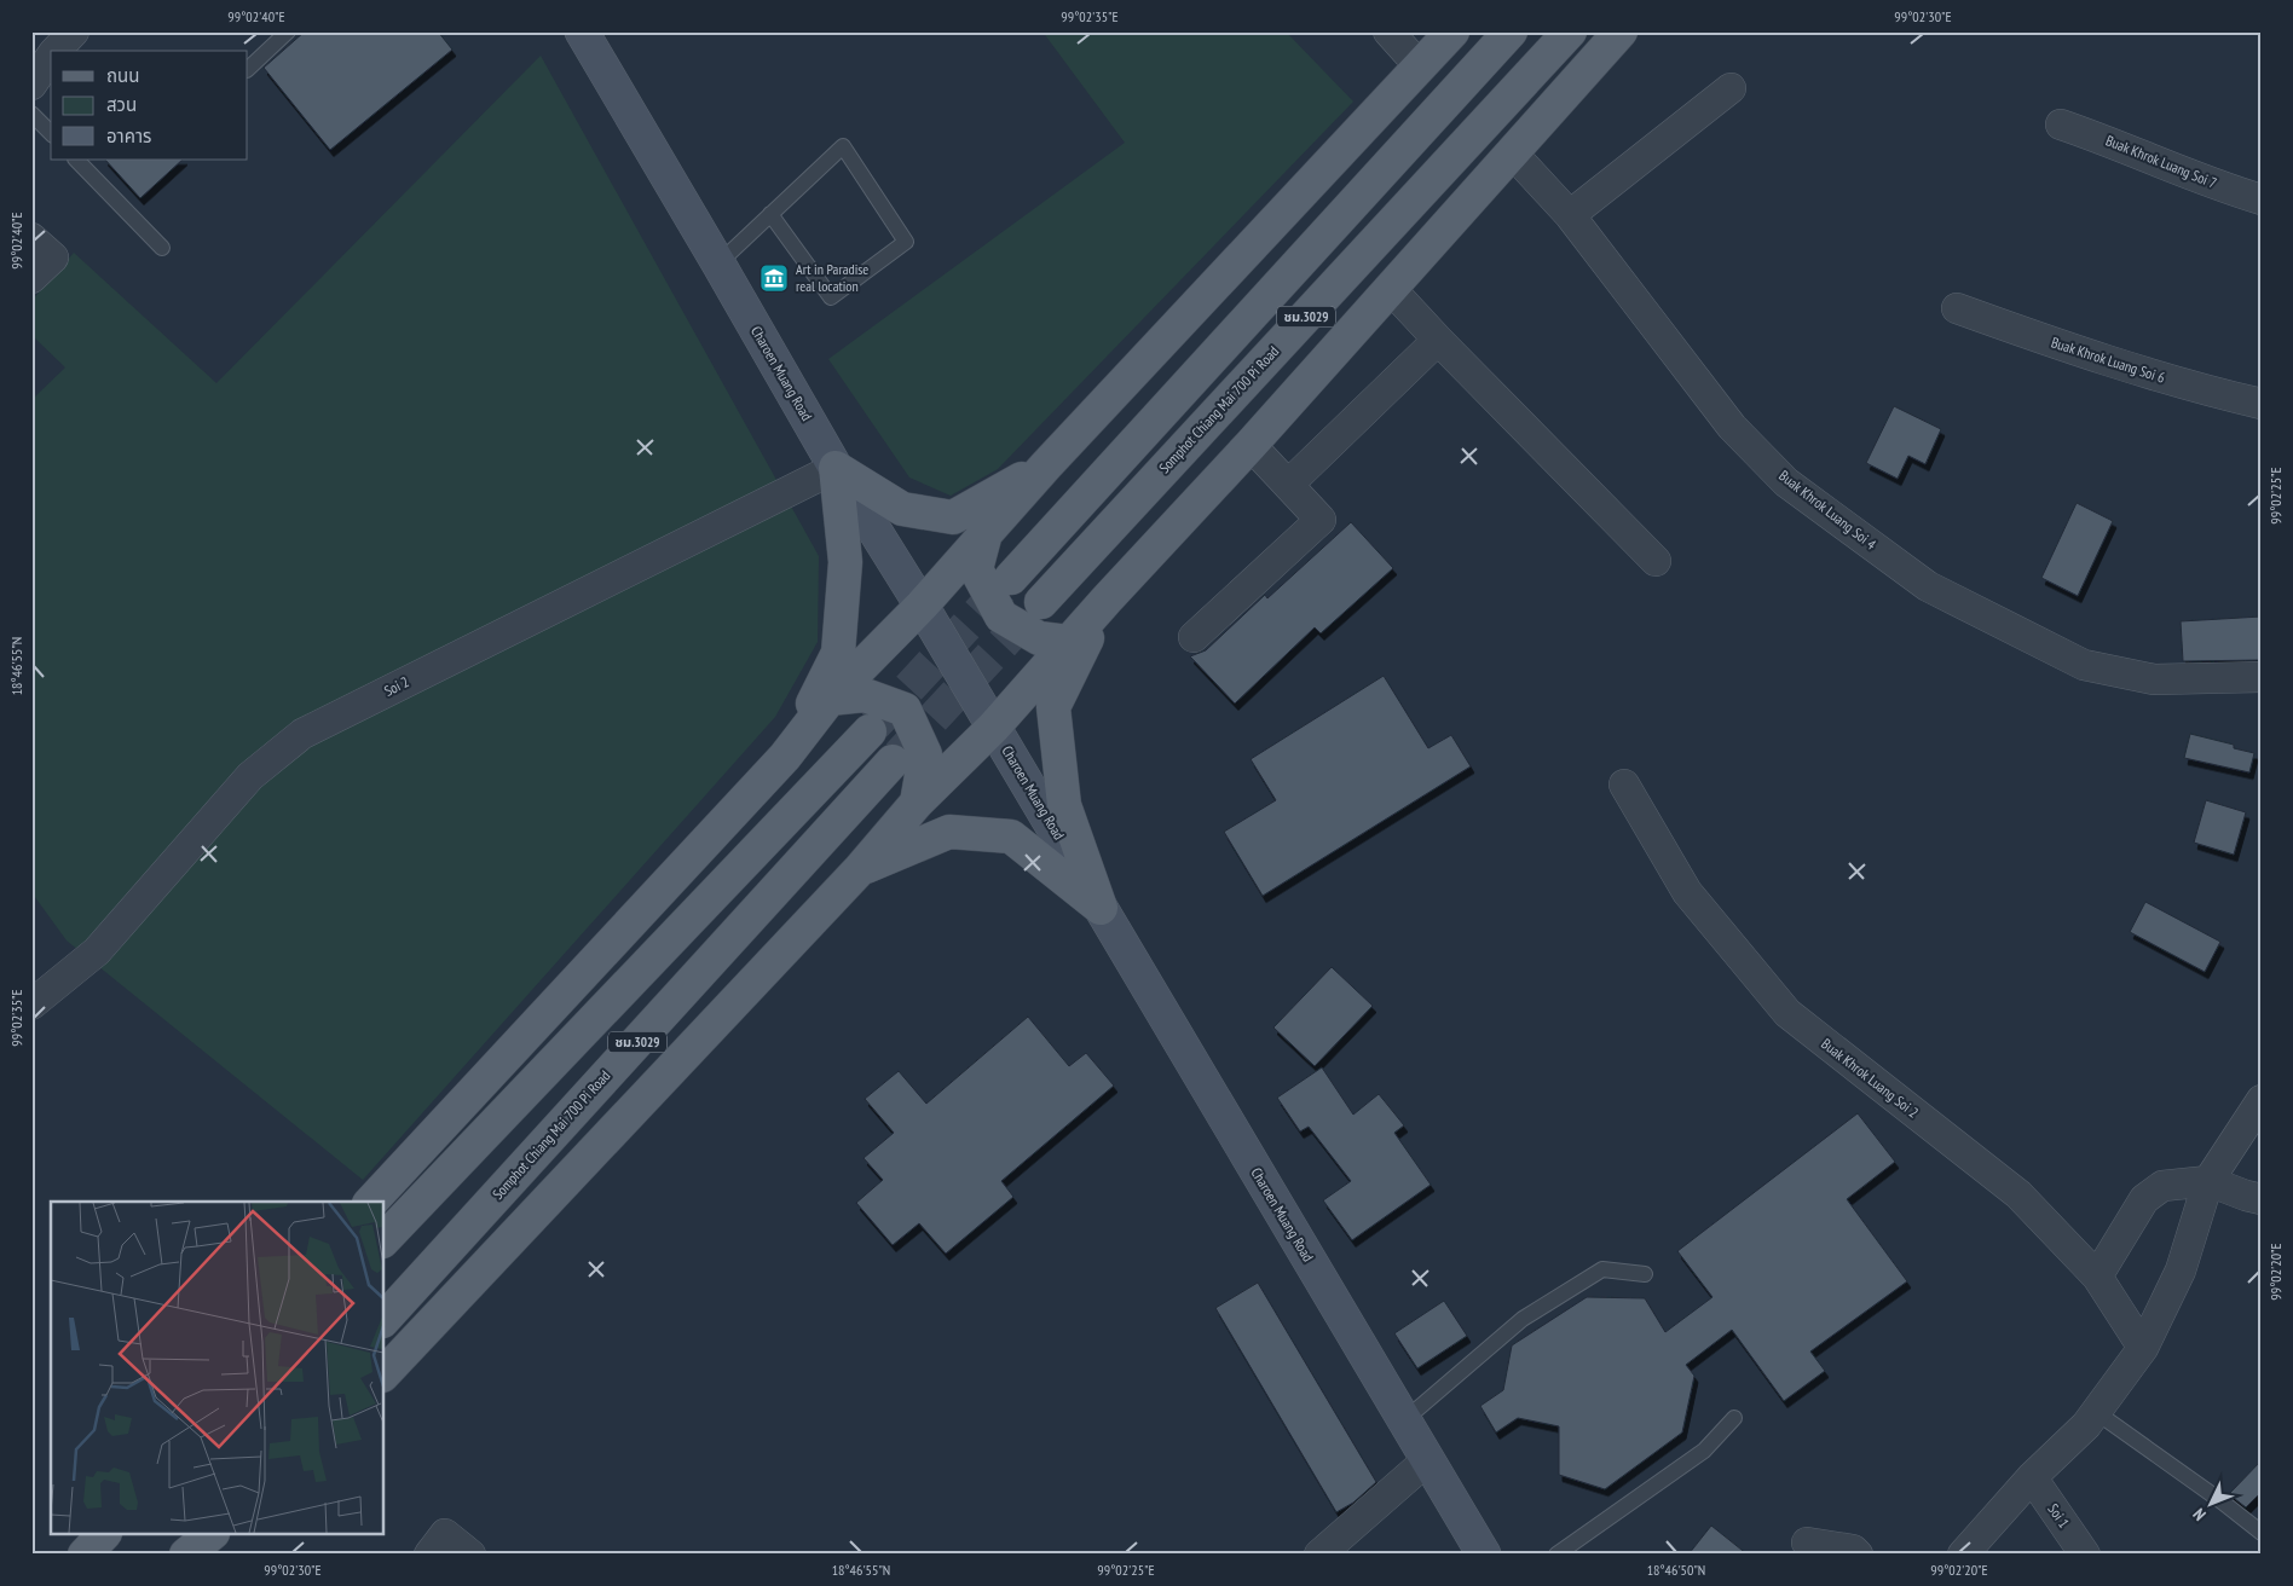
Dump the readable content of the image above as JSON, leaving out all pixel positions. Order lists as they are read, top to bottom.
{
  "streets": {
    "main road": ["ชม.3029", "Charoen Muang Road", "Somphot Chiang Mai 700 Pi Road"],
    "street": [
      "Buak Khrok Luang Soi 7",
      "Buak Khrok Luang Soi 6",
      "Buak Khrok Luang Soi 4",
      "Soi 2",
      "Buak Khrok Luang Soi 2",
      "Soi 1"
    ]
  },
  "crossings": [
    ["Charoen Muang Road", "Soi 2"]
  ],
  "places": {
    "museum": ["Art in Paradise real location"]
  },
  "legend": ["ถนน", "สวน", "อาคาร"],
  "north": "bottom left",
  "coordinates": [
    "99°02'40\"E",
    "99°02'35\"E",
    "99°02'30\"E",
    "99°02'25\"E",
    "18°46'55\"N",
    "99°02'20\"E",
    "18°46'50\"N"
  ]
}
